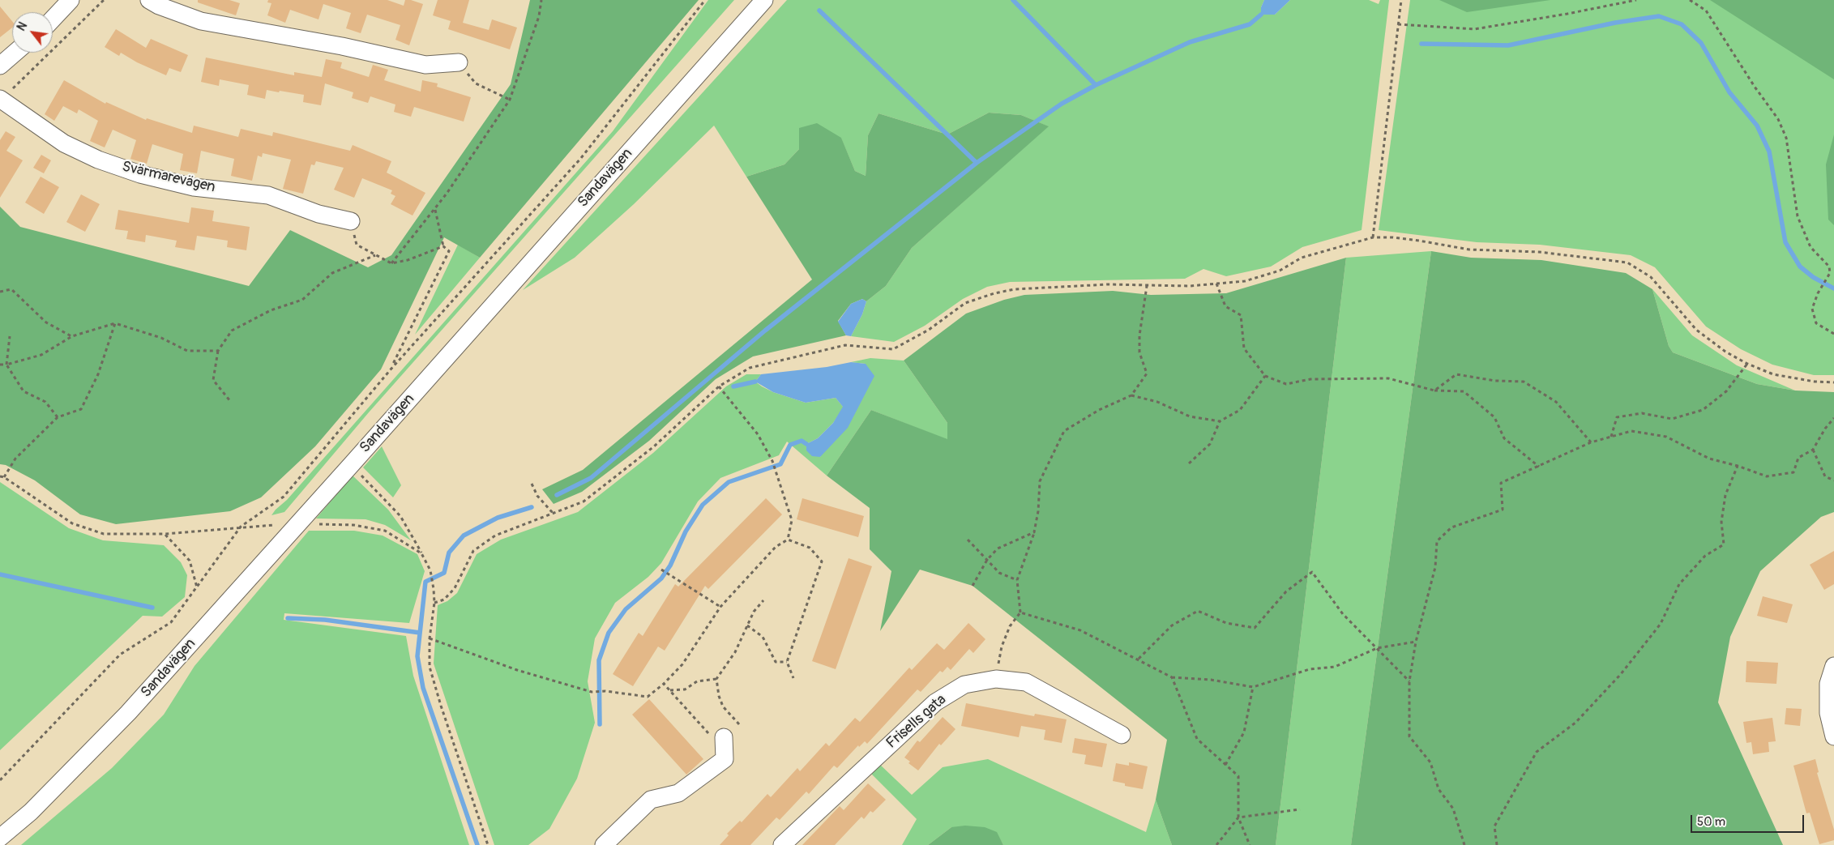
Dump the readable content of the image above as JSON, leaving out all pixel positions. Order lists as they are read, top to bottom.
{
  "streets": {
    "street": ["Svärmarevägen", "Sandavägen", "Frisells gata"]
  },
  "scale_bar": "50 m",
  "north": "top left"
}
